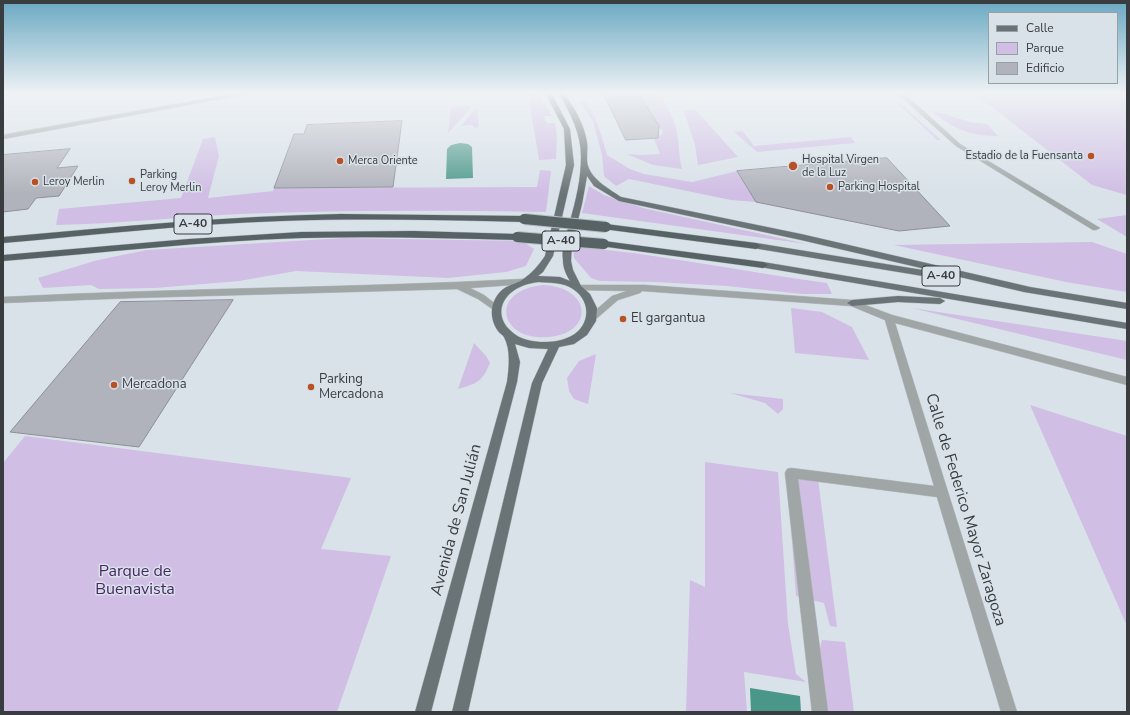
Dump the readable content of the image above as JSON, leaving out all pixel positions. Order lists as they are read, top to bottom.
{
  "streets": {
    "highway": ["A-40"],
    "main road": ["Avenida de San Julián"],
    "street": ["Calle de Federico Mayor Zaragoza"]
  },
  "parks": ["Parque de Buenavista"],
  "places": [
    "Estadio de la Fuensanta",
    "Merca Oriente",
    "Hospital Virgen de la Luz",
    "Parking Leroy Merlin",
    "Leroy Merlin",
    "Parking Hospital",
    "El gargantua",
    "Mercadona",
    "Parking Mercadona"
  ],
  "legend": ["Calle", "Parque", "Edificio"]
}
